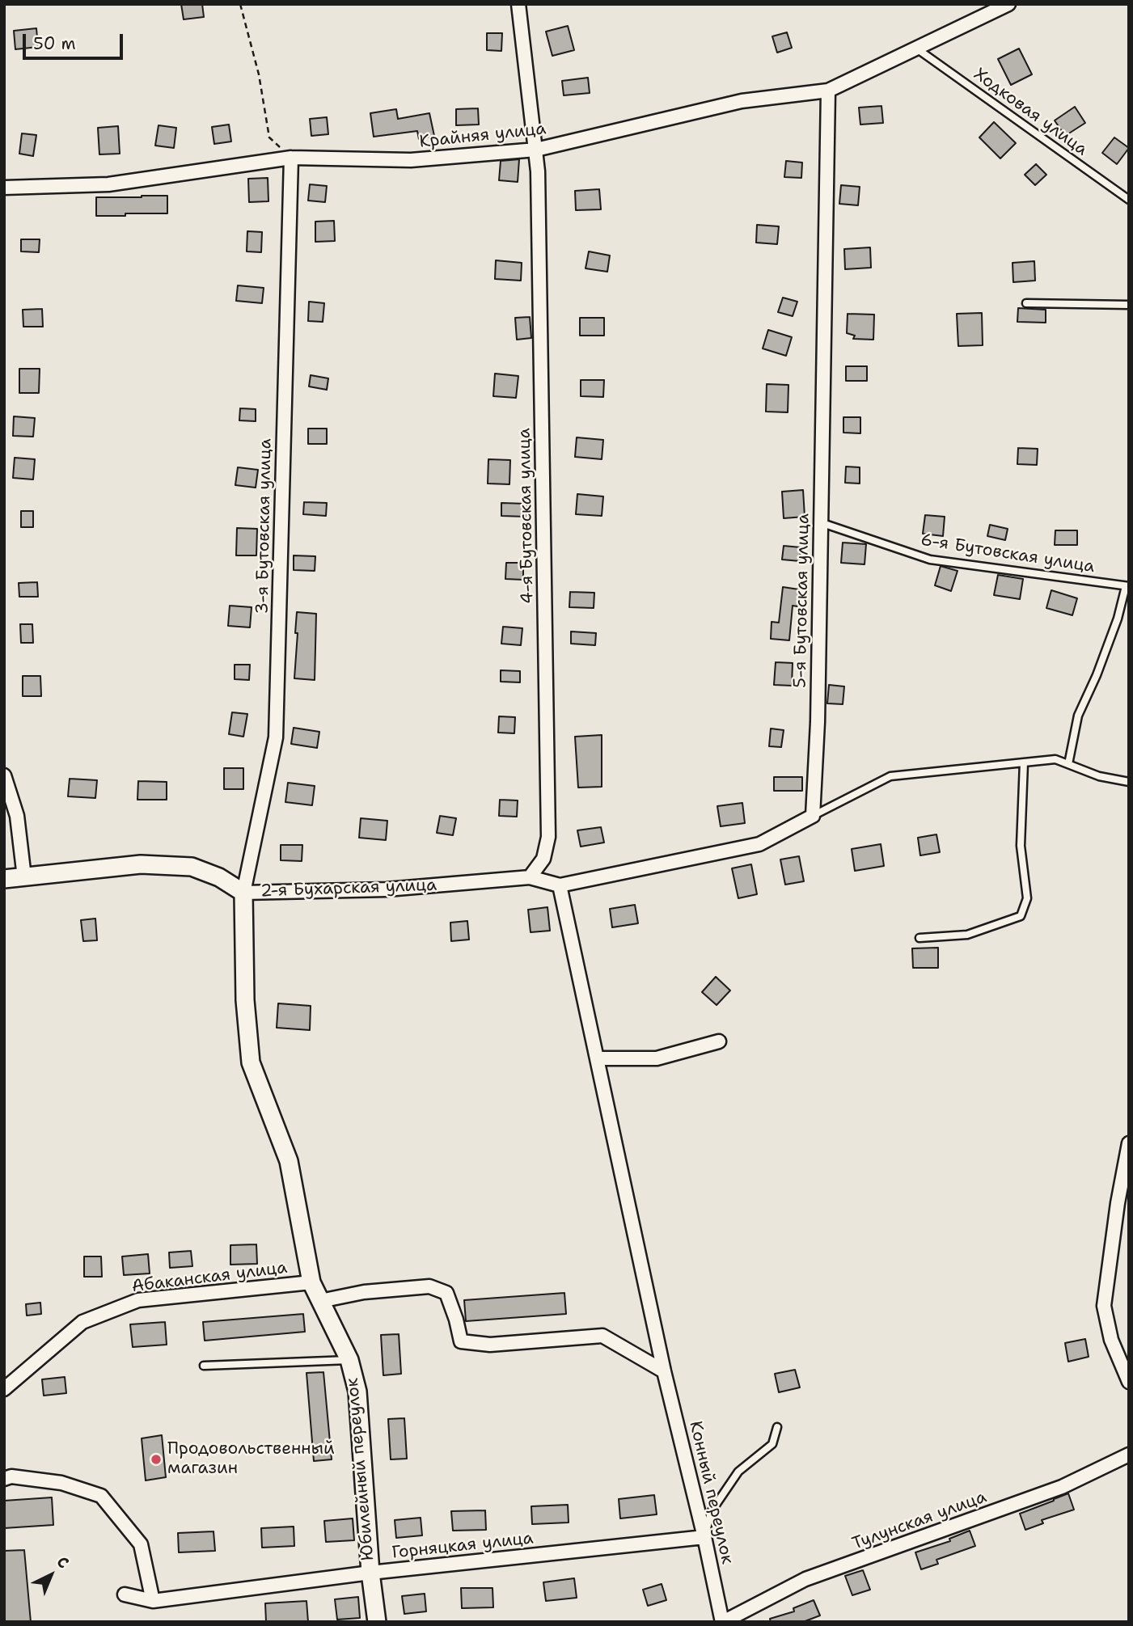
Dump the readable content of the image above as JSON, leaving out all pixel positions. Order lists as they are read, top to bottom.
{
  "streets": {
    "street": [
      "Крайняя улица",
      "4-я Бутовская улица",
      "3-я Бутовская улица",
      "5-я Бутовская улица",
      "2-я Бухарская улица",
      "Абаканская улица",
      "Юбилейный переулок",
      "Конный переулок",
      "Тулунская улица",
      "Горняцкая улица"
    ],
    "lane": ["Ходковая улица", "6-я Бутовская улица"]
  },
  "crossings": [
    ["Ходковая улица", "Крайняя улица"],
    ["Крайняя улица", "4-я Бутовская улица"],
    ["Крайняя улица", "3-я Бутовская улица"],
    ["Крайняя улица", "5-я Бутовская улица"],
    ["4-я Бутовская улица", "2-я Бухарская улица"],
    ["3-я Бутовская улица", "2-я Бухарская улица"],
    ["3-я Бутовская улица", "Юбилейный переулок"],
    ["6-я Бутовская улица", "5-я Бутовская улица"],
    ["2-я Бухарская улица", "Юбилейный переулок"],
    ["Абаканская улица", "Юбилейный переулок"],
    ["Юбилейный переулок", "Горняцкая улица"],
    ["Конный переулок", "Тулунская улица"],
    ["Конный переулок", "Горняцкая улица"]
  ],
  "places": ["Продовольственный магазин"],
  "scale_bar": "50 m",
  "north": "top right"
}
